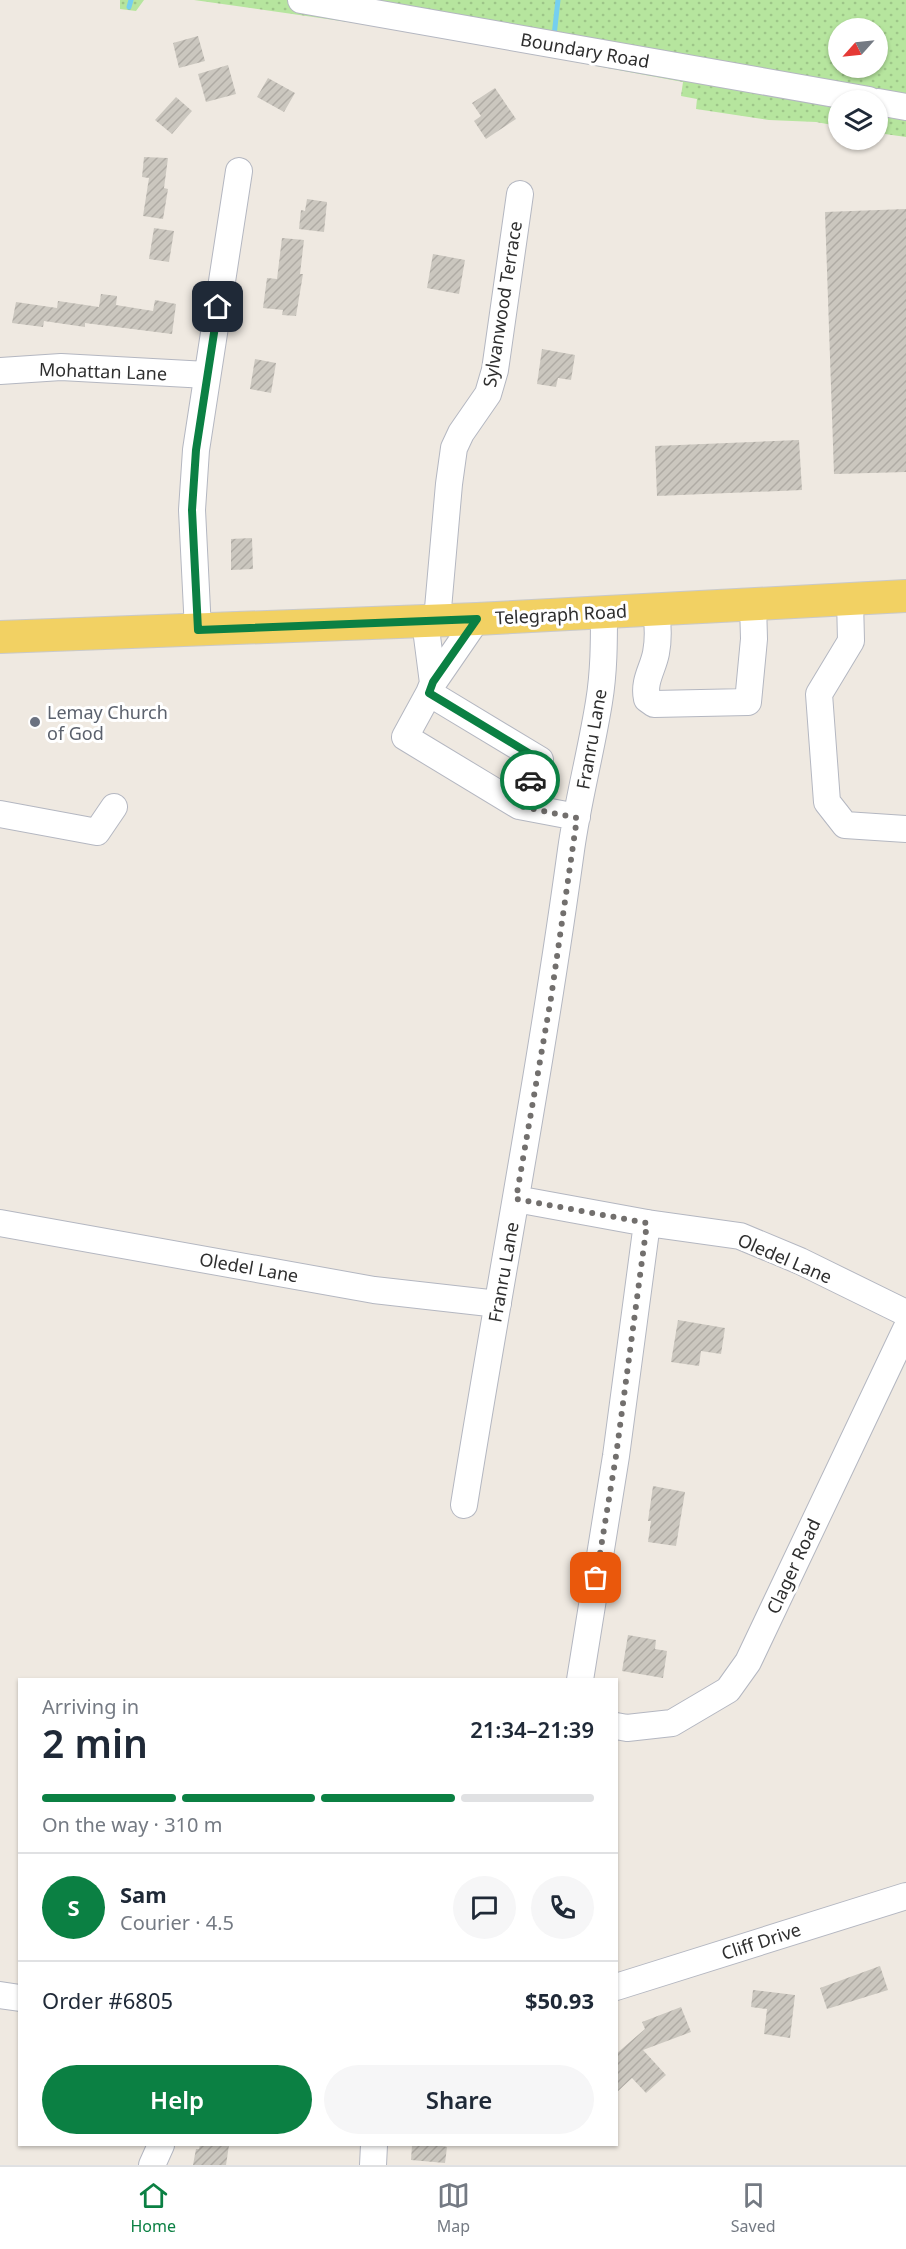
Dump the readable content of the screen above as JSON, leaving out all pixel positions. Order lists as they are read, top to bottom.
{
  "streets": {
    "main road": ["Telegraph Road"],
    "street": [
      "Boundary Road",
      "Sylvanwood Terrace",
      "Mohattan Lane",
      "Franru Lane",
      "Oledel Lane",
      "Clager Road",
      "Cliff Drive"
    ]
  },
  "crossings": [
    ["Sylvanwood Terrace", "Telegraph Road"],
    ["Telegraph Road", "Franru Lane"],
    ["Franru Lane", "Oledel Lane"]
  ],
  "places": ["Lemay Church of God"],
  "north": "bottom left",
  "page": {
    "heading": ["2 min", "Arriving in", "21:34–21:39"],
    "panel": [
      "Sam",
      "Courier · 4.5",
      "Order #6805",
      "$50.93"
    ],
    "bar": "On the way · 310 m",
    "round": "S",
    "buttons": ["Help", "Share"],
    "tabs": ["Home", "Map", "Saved"]
  }
}
